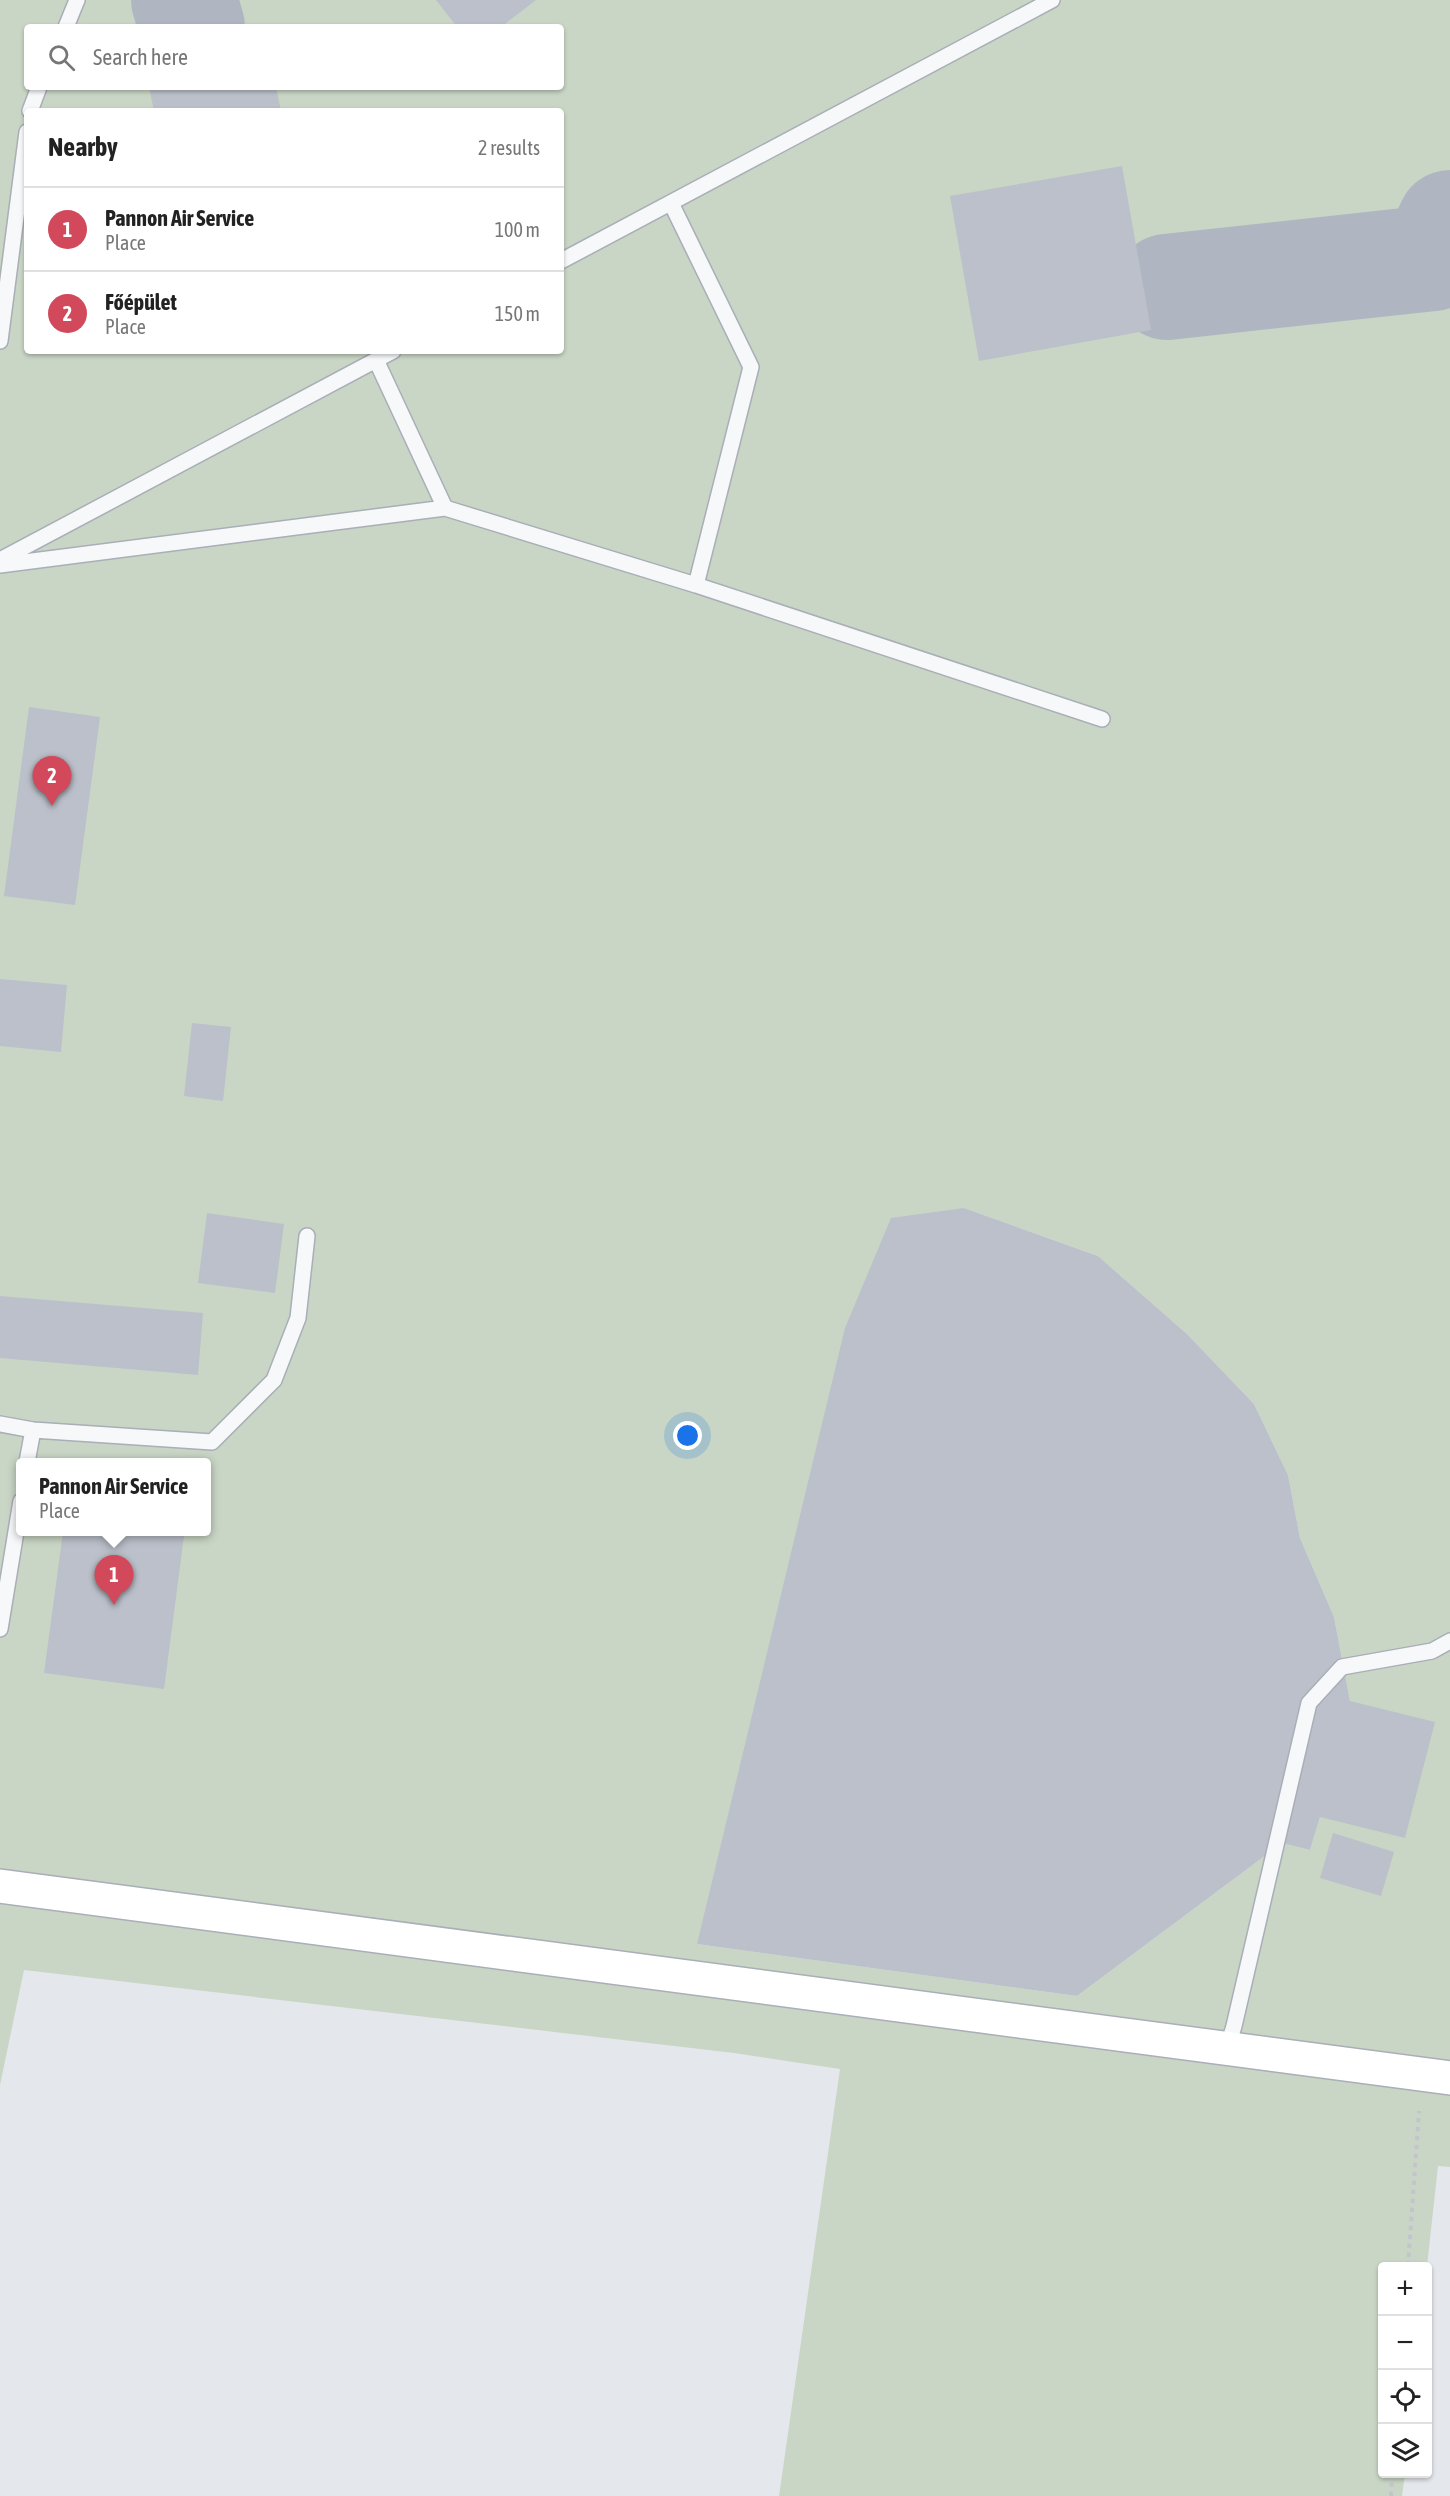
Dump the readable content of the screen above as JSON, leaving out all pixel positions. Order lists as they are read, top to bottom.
{
  "page": {
    "search": "Search here",
    "heading": ["Nearby", "2 results"],
    "list": [
      {
        "mark": "1",
        "name": "Pannon Air Service",
        "note": "Place",
        "value": "100 m"
      },
      {
        "mark": "2",
        "name": "Főépület",
        "note": "Place",
        "value": "150 m"
      }
    ],
    "pins": ["2", "1"],
    "popup": ["Pannon Air Service", "Place"],
    "map_buttons": ["+", "−"]
  }
}
